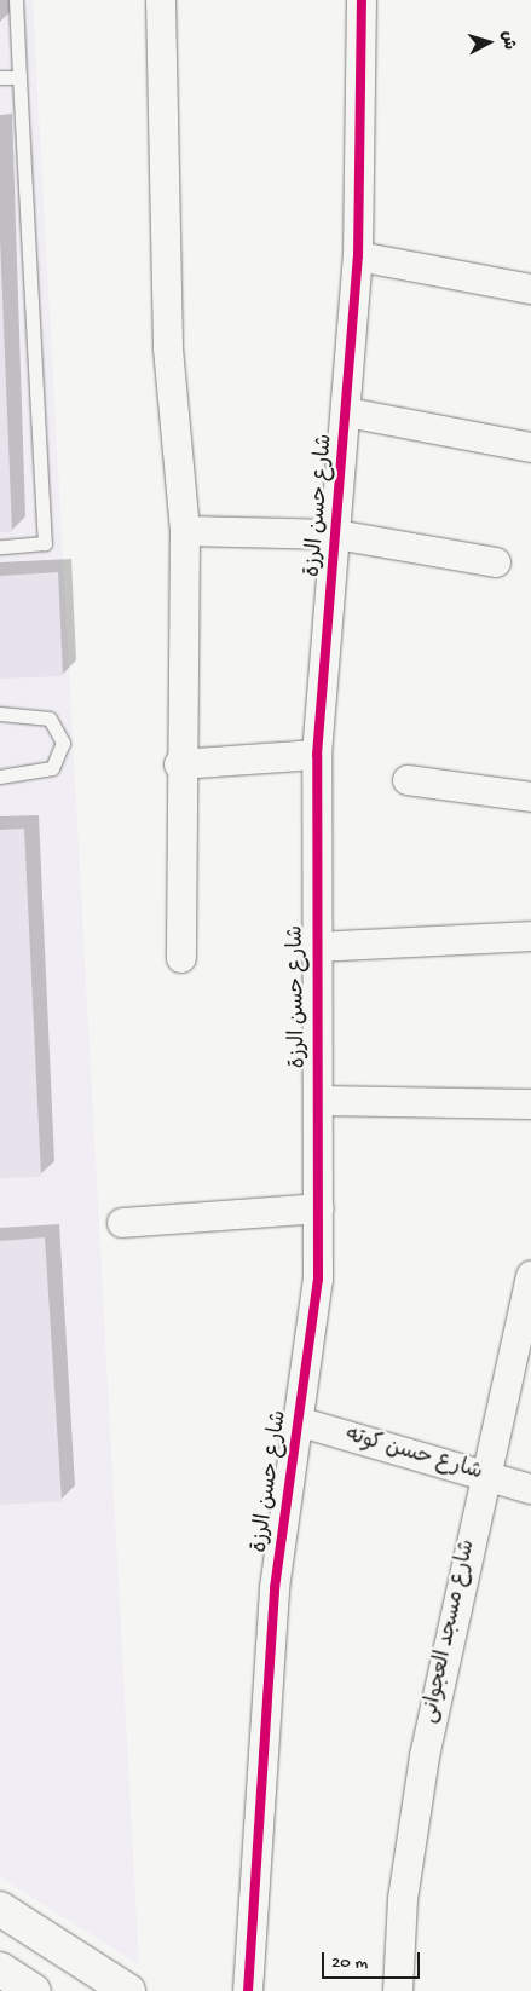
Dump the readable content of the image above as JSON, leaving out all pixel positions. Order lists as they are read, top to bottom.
{
  "streets": {
    "street": ["شارع حسن الرزة", "شارع حسن كوته", "شارع مسجد العجوانى"]
  },
  "crossings": [
    ["شارع حسن الرزة", "شارع حسن كوته"],
    ["شارع حسن كوته", "شارع مسجد العجوانى"]
  ],
  "scale_bar": "20 m",
  "north": "right"
}
